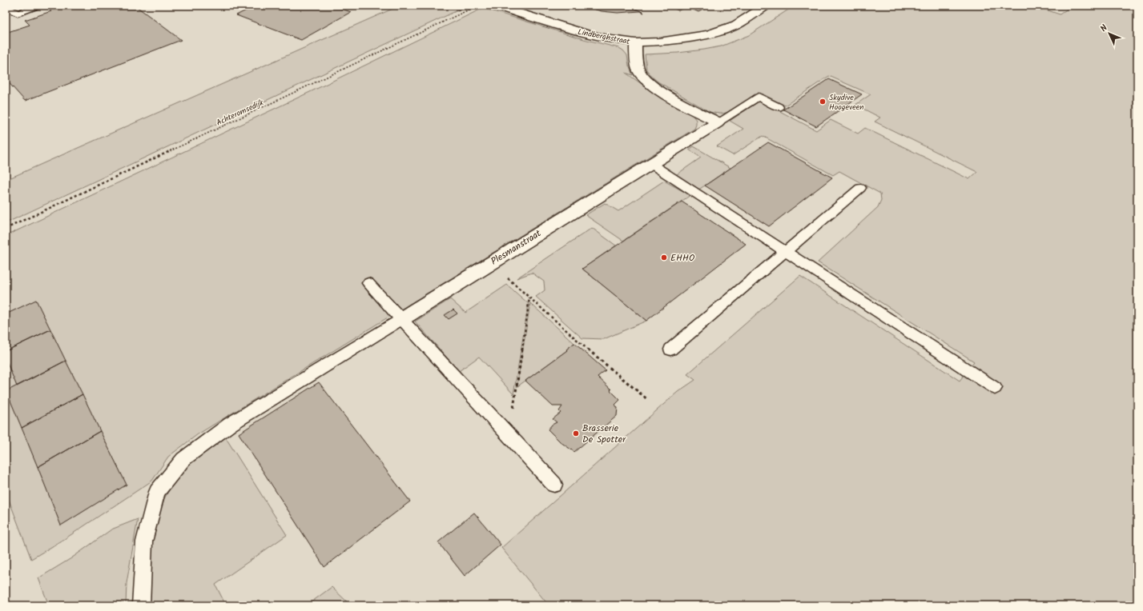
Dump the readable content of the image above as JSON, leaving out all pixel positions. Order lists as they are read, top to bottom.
{
  "streets": {
    "street": ["Lindberghstraat", "Plesmanstraat"],
    "path": ["Achteromsedijk"]
  },
  "places": ["Skydive Hoogeveen", "EHHO", "Brasserie De Spotter"],
  "north": "top left"
}
